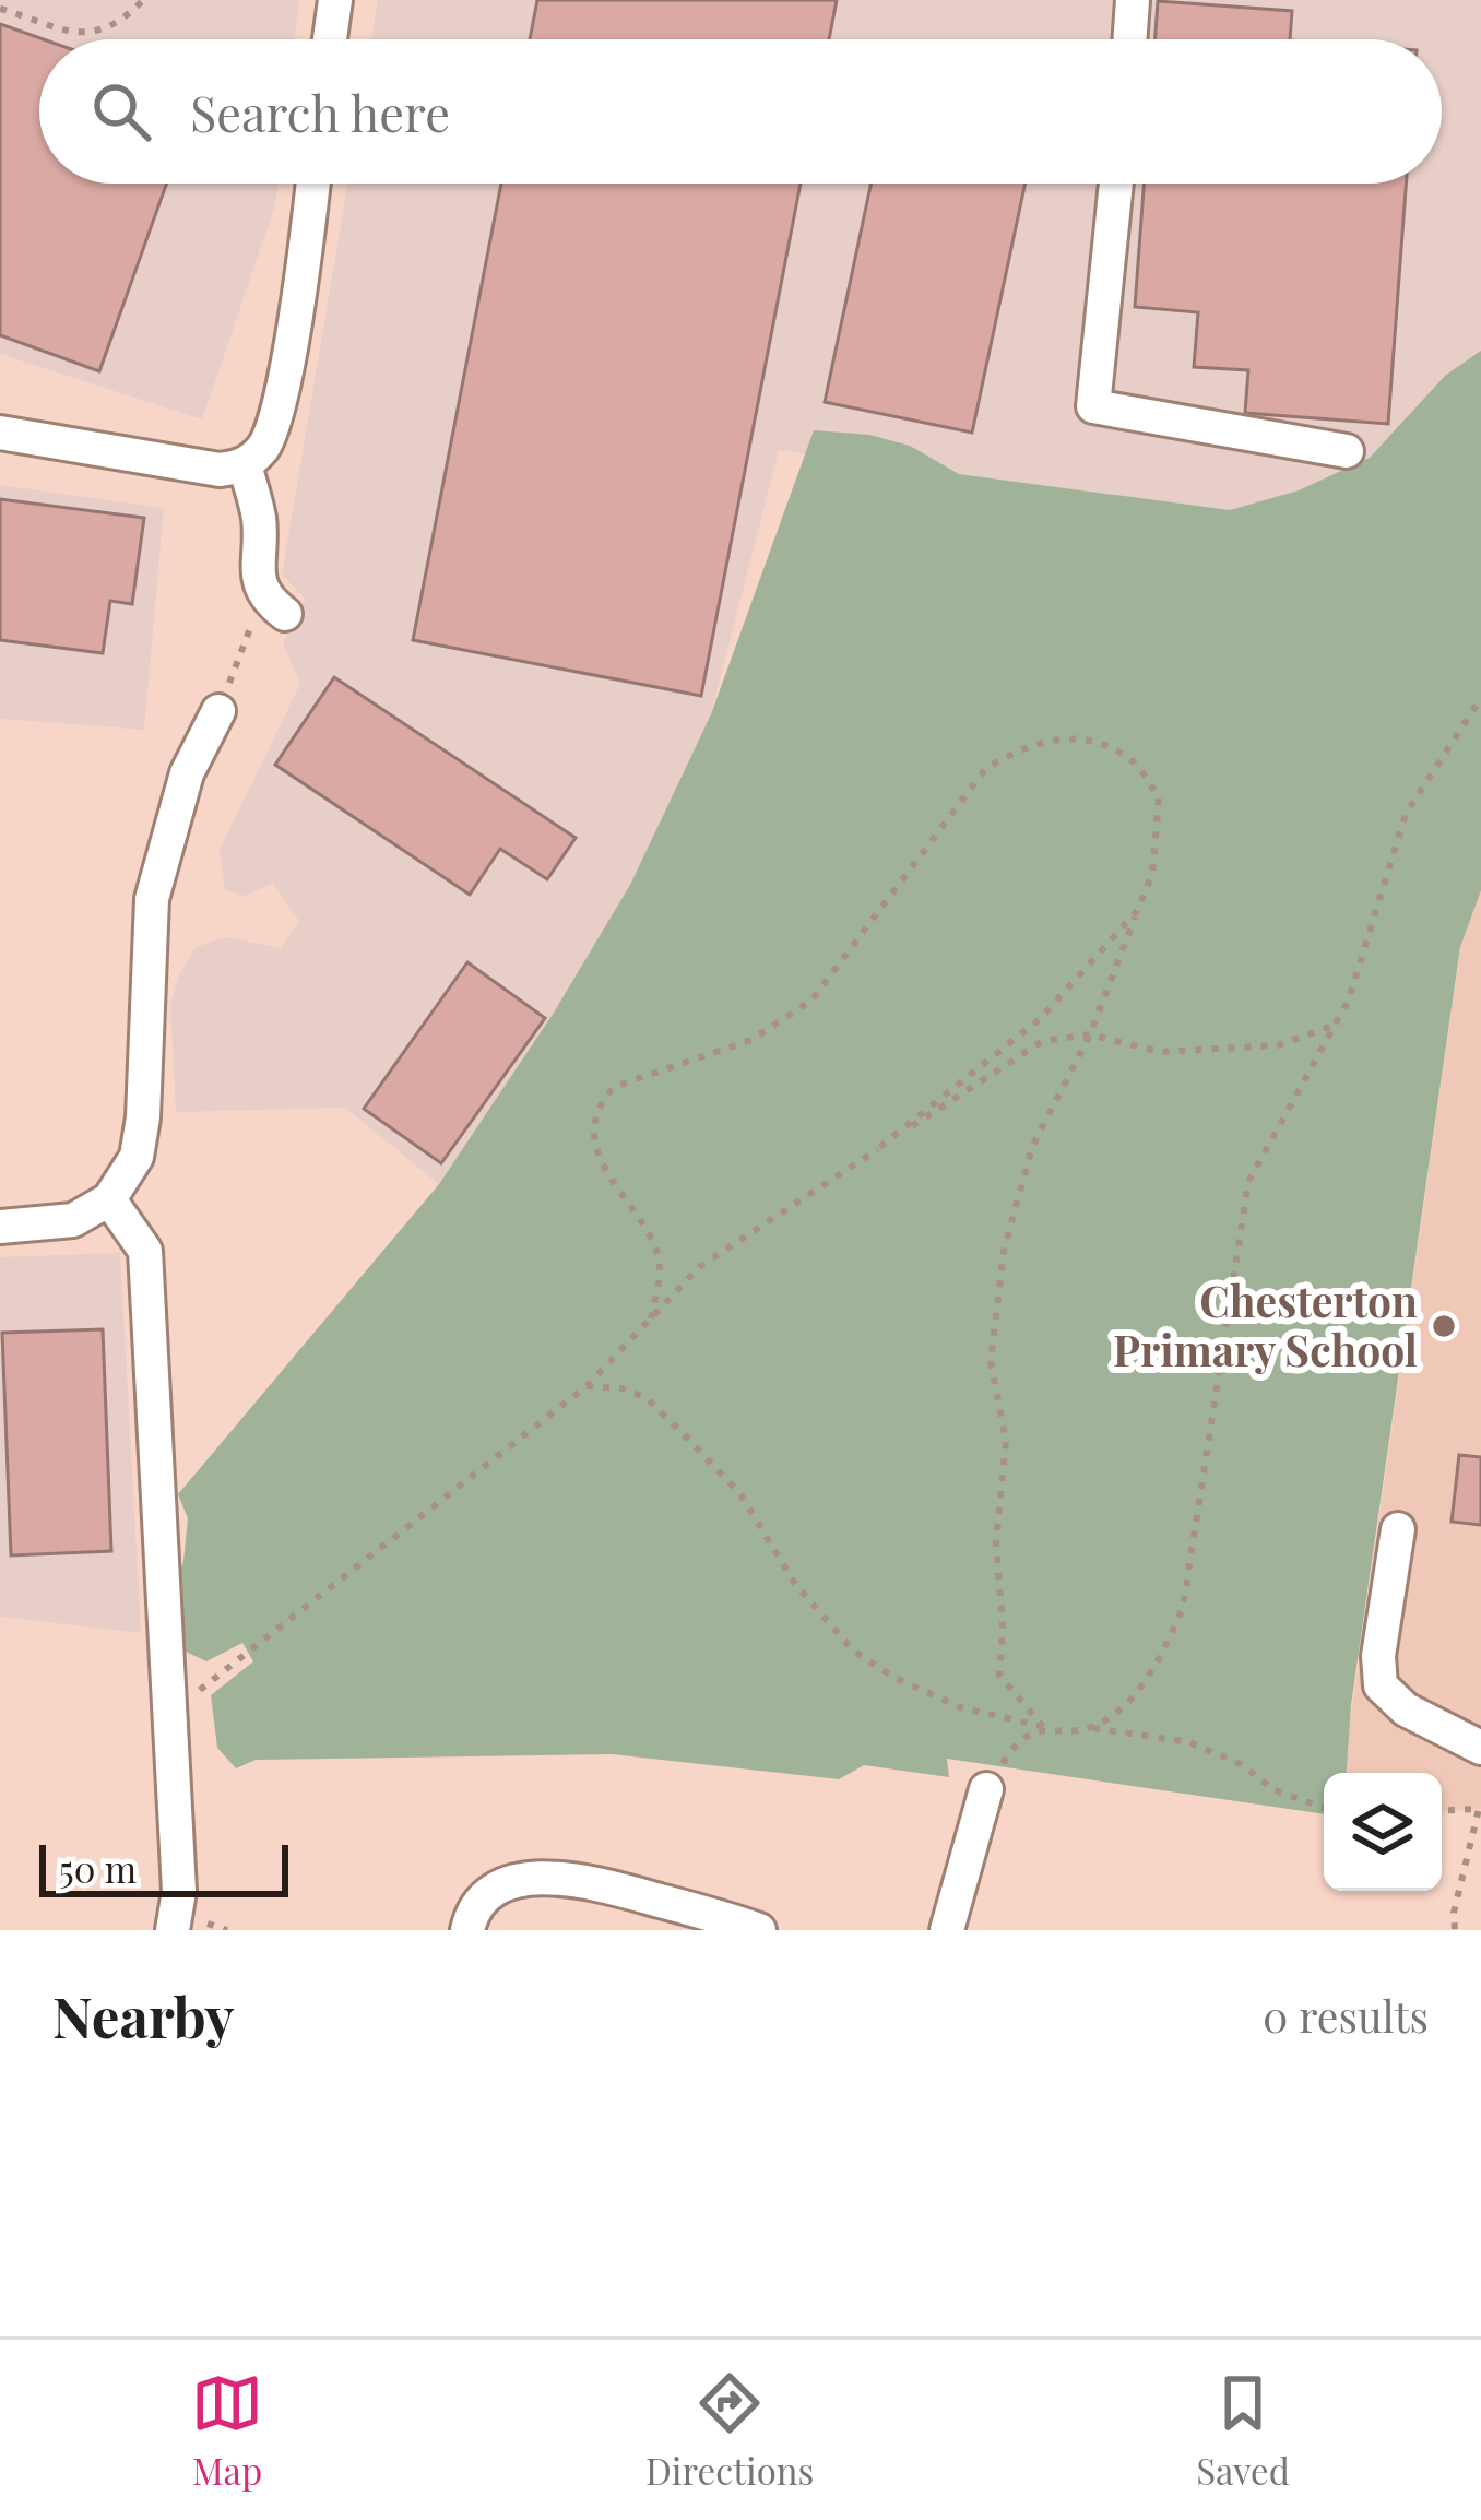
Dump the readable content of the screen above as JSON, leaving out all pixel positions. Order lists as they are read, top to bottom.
{
  "places": ["Chesterton Primary School"],
  "scale_bar": "50 m",
  "page": {
    "search": "Search here",
    "scale": "50 m",
    "heading": ["Nearby", "0 results"],
    "nav": ["Map", "Directions", "Saved"]
  }
}
